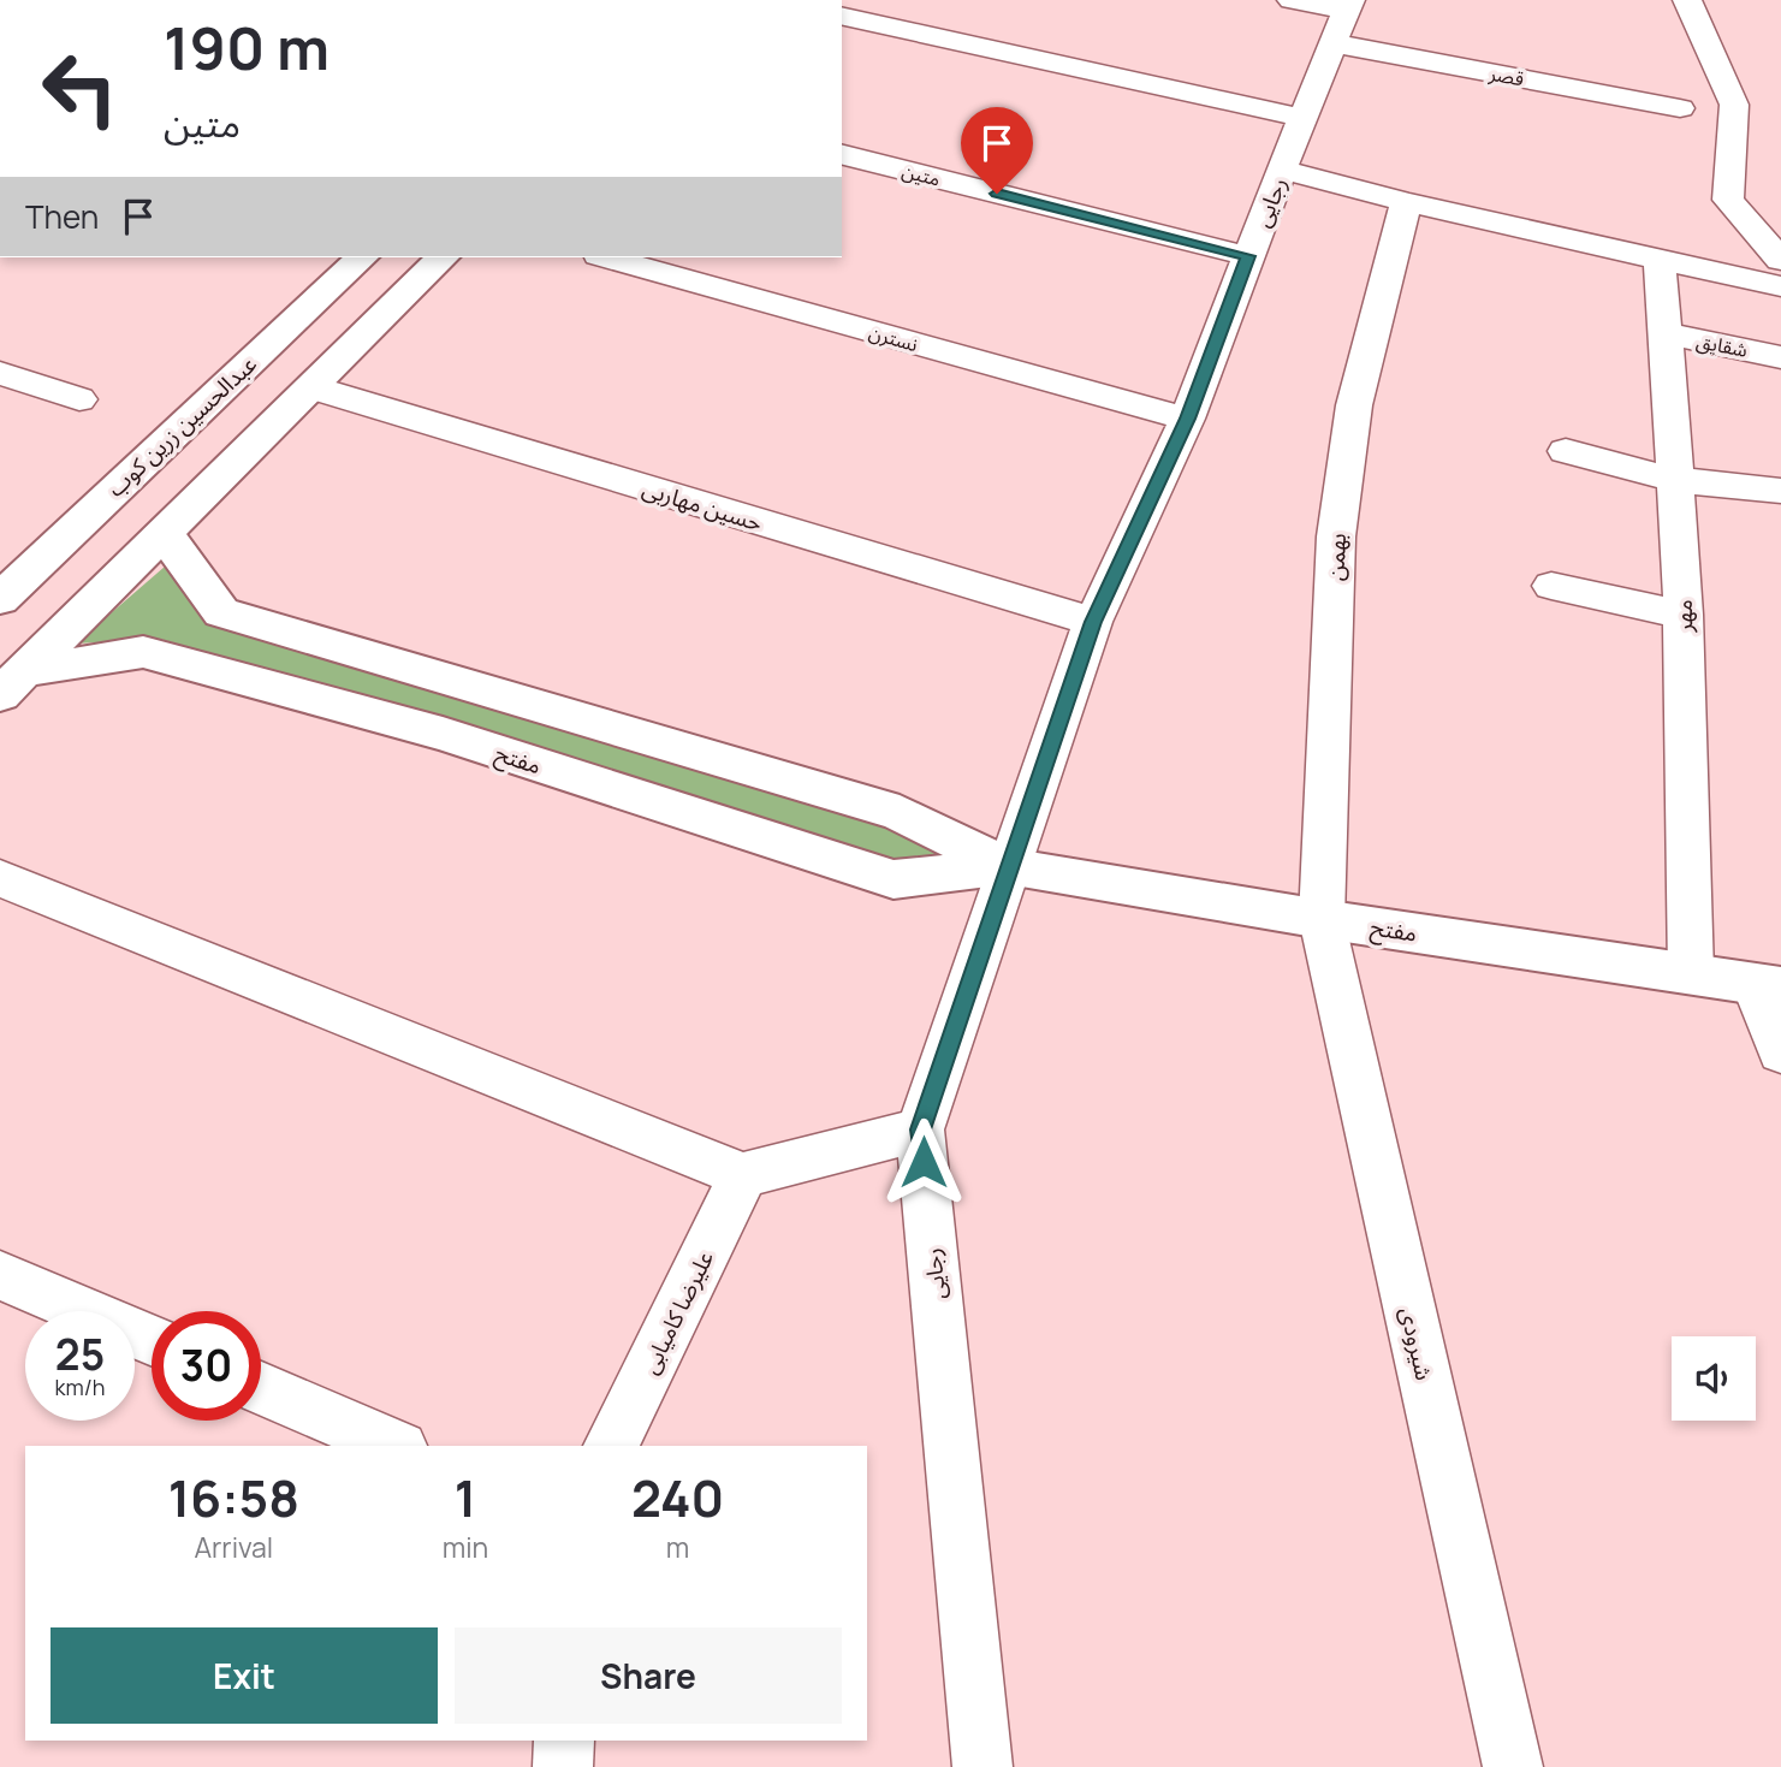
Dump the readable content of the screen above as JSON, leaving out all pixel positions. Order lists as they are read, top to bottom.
{
  "streets": {
    "street": [
      "قصر",
      "متین",
      "رجایی",
      "نسترن",
      "شقایق",
      "عبدالحسین زرین کوب",
      "حسین مهاربی",
      "بهمن",
      "مهر",
      "مفتح",
      "علیرضا کامیابی",
      "شیرودی"
    ]
  },
  "crossings": [
    ["قصر", "رجایی"],
    ["متین", "رجایی"],
    ["رجایی", "نسترن"],
    ["رجایی", "حسین مهاربی"],
    ["رجایی", "مفتح"],
    ["شقایق", "مهر"],
    ["بهمن", "مفتح"],
    ["بهمن", "شیرودی"],
    ["مهر", "مفتح"],
    ["مفتح", "شیرودی"]
  ],
  "page": {
    "turn": ["190 m", "متین"],
    "then": "Then",
    "speed": "25 km/h",
    "limit": "30",
    "eta": [
      "16:58",
      "Arrival",
      "1",
      "min",
      "240",
      "m"
    ],
    "buttons": ["Exit", "Share"]
  }
}
